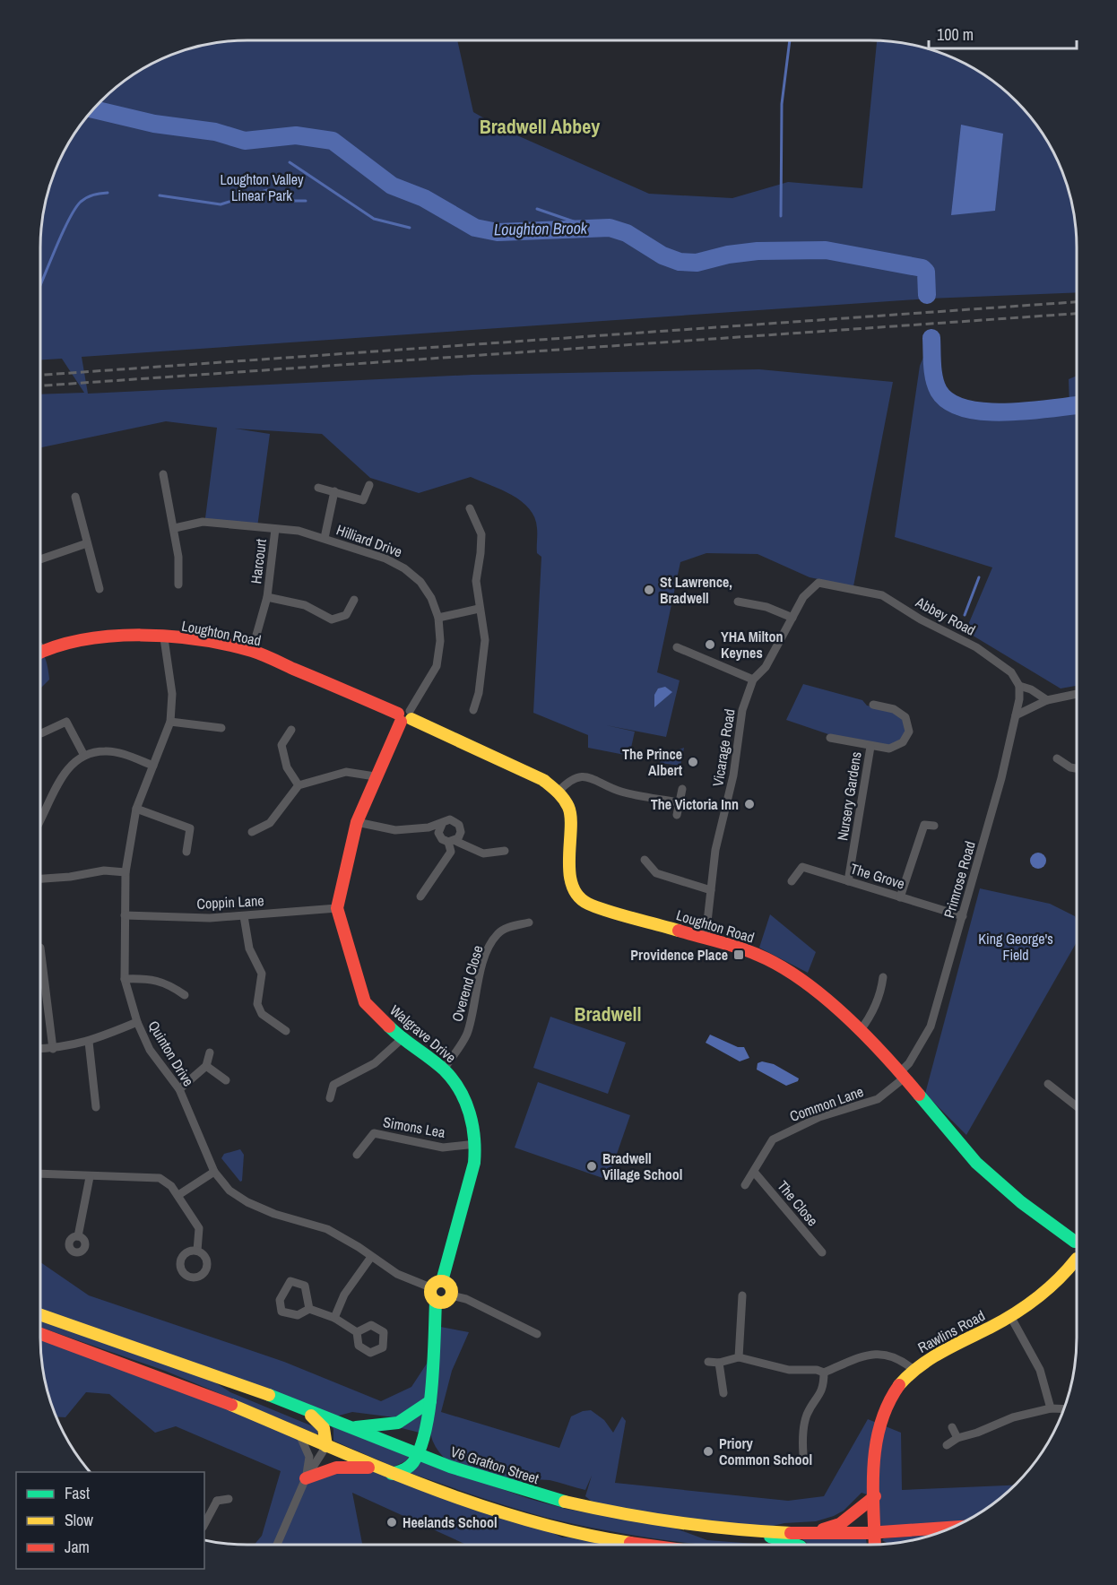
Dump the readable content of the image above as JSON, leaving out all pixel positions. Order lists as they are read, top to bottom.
{
  "streets": {
    "street": [
      "Hilliard Drive",
      "Harcourt",
      "Abbey Road",
      "Loughton Road",
      "Vicarage Road",
      "Nursery Gardens",
      "The Grove",
      "Primrose Road",
      "Coppin Lane",
      "Overend Close",
      "Walgrave Drive",
      "Quinton Drive",
      "Common Lane",
      "Simons Lea",
      "The Close",
      "Rawlins Road",
      "V6 Grafton Street"
    ]
  },
  "crossings": [
    ["Hilliard Drive", "Harcourt"],
    ["Hilliard Drive", "Loughton Road"],
    ["Hilliard Drive", "Walgrave Drive"],
    ["Harcourt", "Loughton Road"],
    ["Abbey Road", "Vicarage Road"],
    ["Abbey Road", "Primrose Road"],
    ["Loughton Road", "Vicarage Road"],
    ["Loughton Road", "Primrose Road"],
    ["Loughton Road", "Walgrave Drive"],
    ["Loughton Road", "Quinton Drive"],
    ["Loughton Road", "Common Lane"],
    ["Nursery Gardens", "The Grove"],
    ["The Grove", "Primrose Road"],
    ["Primrose Road", "Common Lane"],
    ["Coppin Lane", "Walgrave Drive"],
    ["Coppin Lane", "Quinton Drive"],
    ["Overend Close", "Walgrave Drive"],
    ["Walgrave Drive", "Quinton Drive"],
    ["Walgrave Drive", "Simons Lea"],
    ["Common Lane", "The Close"],
    ["Rawlins Road", "V6 Grafton Street"]
  ],
  "districts": ["Bradwell Abbey", "Bradwell"],
  "water": ["Loughton Brook"],
  "parks": ["Loughton Valley Linear Park", "King George's Field"],
  "places": {
    "other": [
      "St Lawrence, Bradwell",
      "YHA Milton Keynes",
      "The Prince Albert",
      "The Victoria Inn",
      "Bradwell Village School",
      "Priory Common School",
      "Heelands School"
    ],
    "transit": ["Providence Place"]
  },
  "legend": ["Fast", "Slow", "Jam"],
  "scale_bar": "100 m"
}
